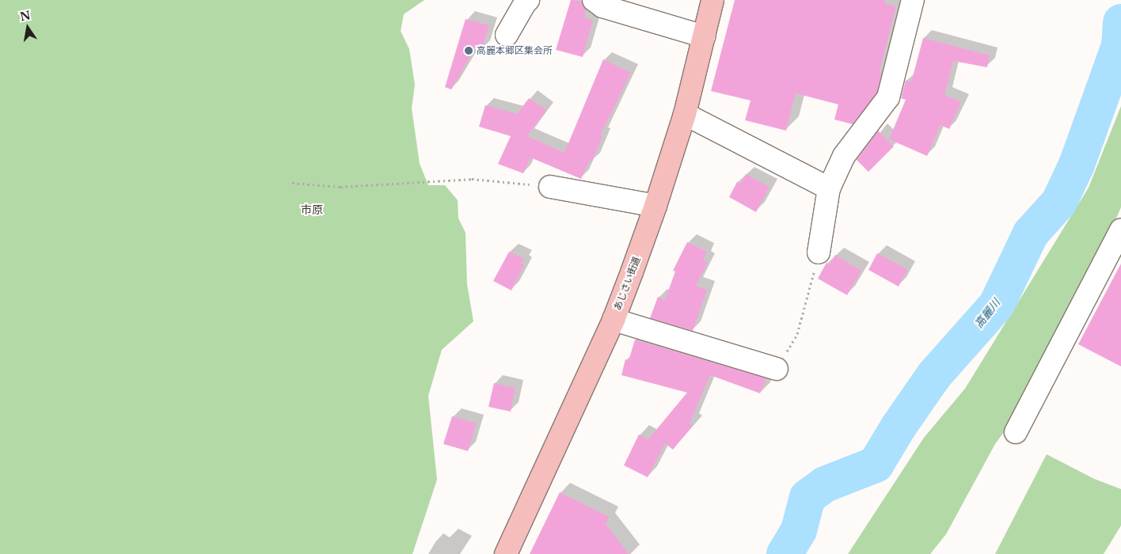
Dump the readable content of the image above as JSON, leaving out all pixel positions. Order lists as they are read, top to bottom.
{
  "streets": {
    "highway": ["あじさい街道"]
  },
  "districts": ["市原"],
  "water": ["高麗川"],
  "places": ["高麗本郷区集会所"],
  "north": "top"
}
